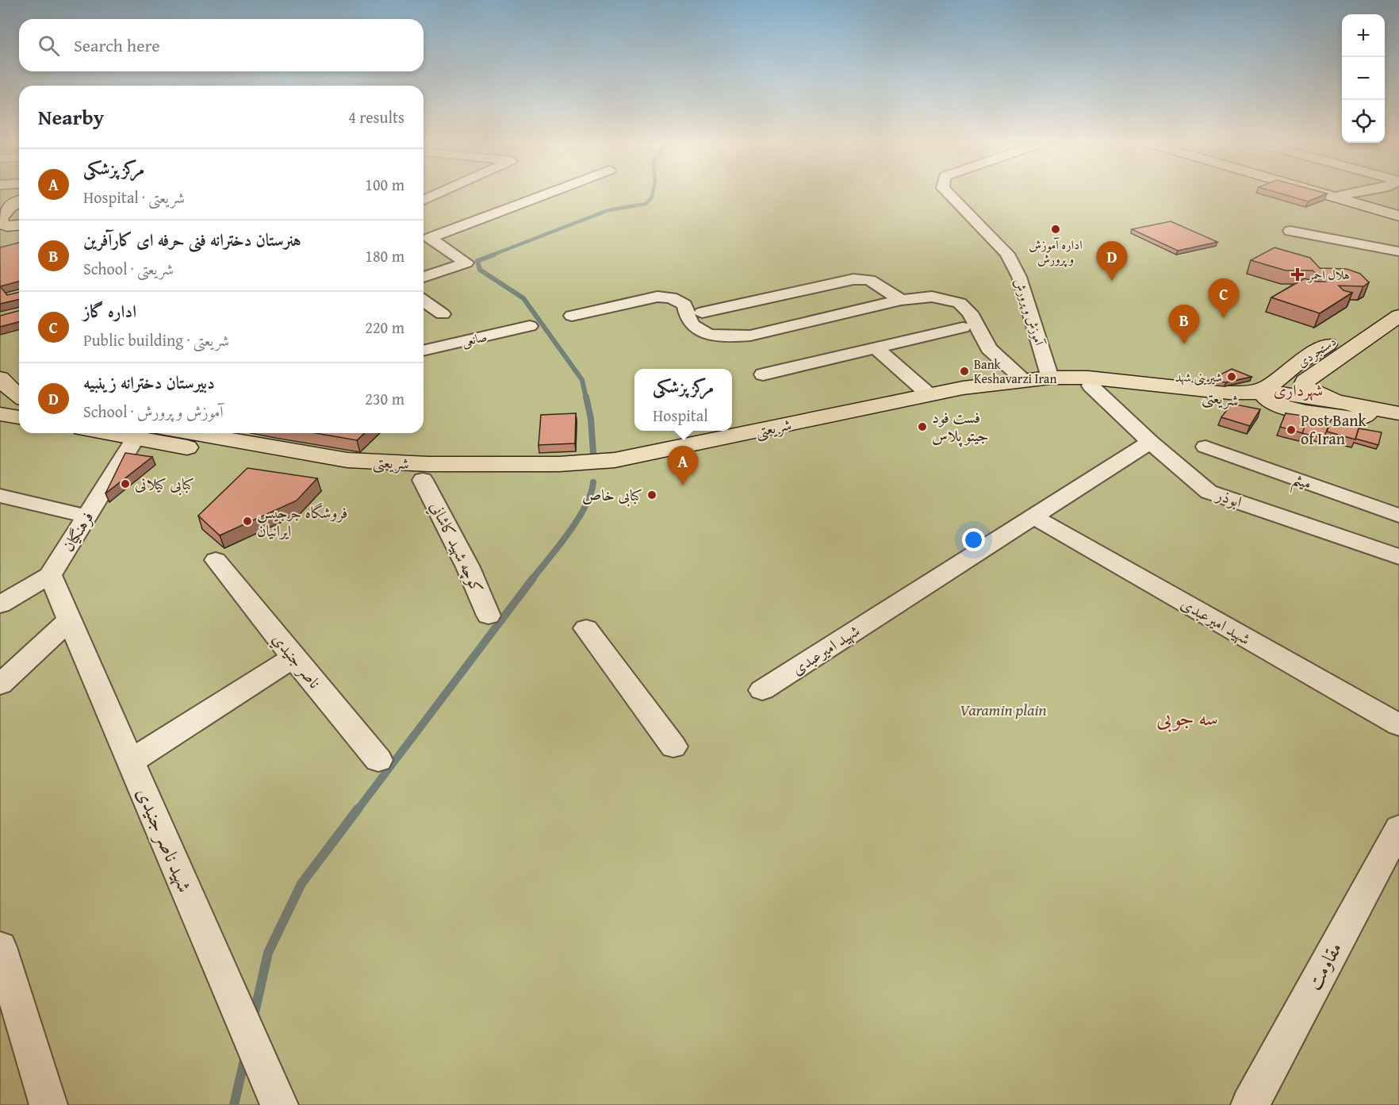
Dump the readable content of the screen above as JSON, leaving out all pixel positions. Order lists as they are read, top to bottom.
{
  "streets": {
    "main road": ["دستجردی", "شریعتی"],
    "street": [
      "آموزش و پرورش",
      "صانعی",
      "میثم",
      "ابوذر",
      "فرهنگیان",
      "كوچه شهيد كاشاني",
      "شهید امیرعبدی",
      "ناصر جنيدي",
      "شهيد ناصر جنیدی",
      "مقاومت"
    ]
  },
  "crossings": [
    ["آموزش و پرورش", "شریعتی"],
    ["دستجردی", "شریعتی"],
    ["شریعتی", "ابوذر"],
    ["شریعتی", "فرهنگیان"],
    ["شریعتی", "كوچه شهيد كاشاني"],
    ["ابوذر", "شهید امیرعبدی"],
    ["فرهنگیان", "شهيد ناصر جنیدی"]
  ],
  "districts": ["شهرداری", "سه جوبی"],
  "parks": ["Varamin plain"],
  "places": {
    "other": [
      "اداره آموزش و پرورش",
      "Bank Keshavarzi Iran",
      "شیرینی شهد",
      "فست فود جیتو پلاس",
      "Post Bank of Iran",
      "کبابی کیلانی",
      "کبابی خاص",
      "فروشگاه جرجیس ایرانیان"
    ],
    "health": ["هلال احمر"]
  },
  "page": {
    "map_buttons": ["+", "−"],
    "search": "Search here",
    "heading": ["Nearby", "4 results"],
    "list": [
      {
        "mark": "A",
        "name": "مرکز پزشکی",
        "note": "Hospital · شریعتی",
        "value": "100 m"
      },
      {
        "mark": "B",
        "name": "هنرستان دخترانه فنی حرفه ای کارآفرین",
        "note": "School · شریعتی",
        "value": "180 m"
      },
      {
        "mark": "C",
        "name": "اداره گاز",
        "note": "Public building · شریعتی",
        "value": "220 m"
      },
      {
        "mark": "D",
        "name": "دبیرستان دخترانه زینبیه",
        "note": "School · آموزش و پرورش",
        "value": "230 m"
      }
    ],
    "pins": [
      "D",
      "C",
      "B",
      "A"
    ],
    "popup": ["مرکز پزشکی", "Hospital"]
  }
}
